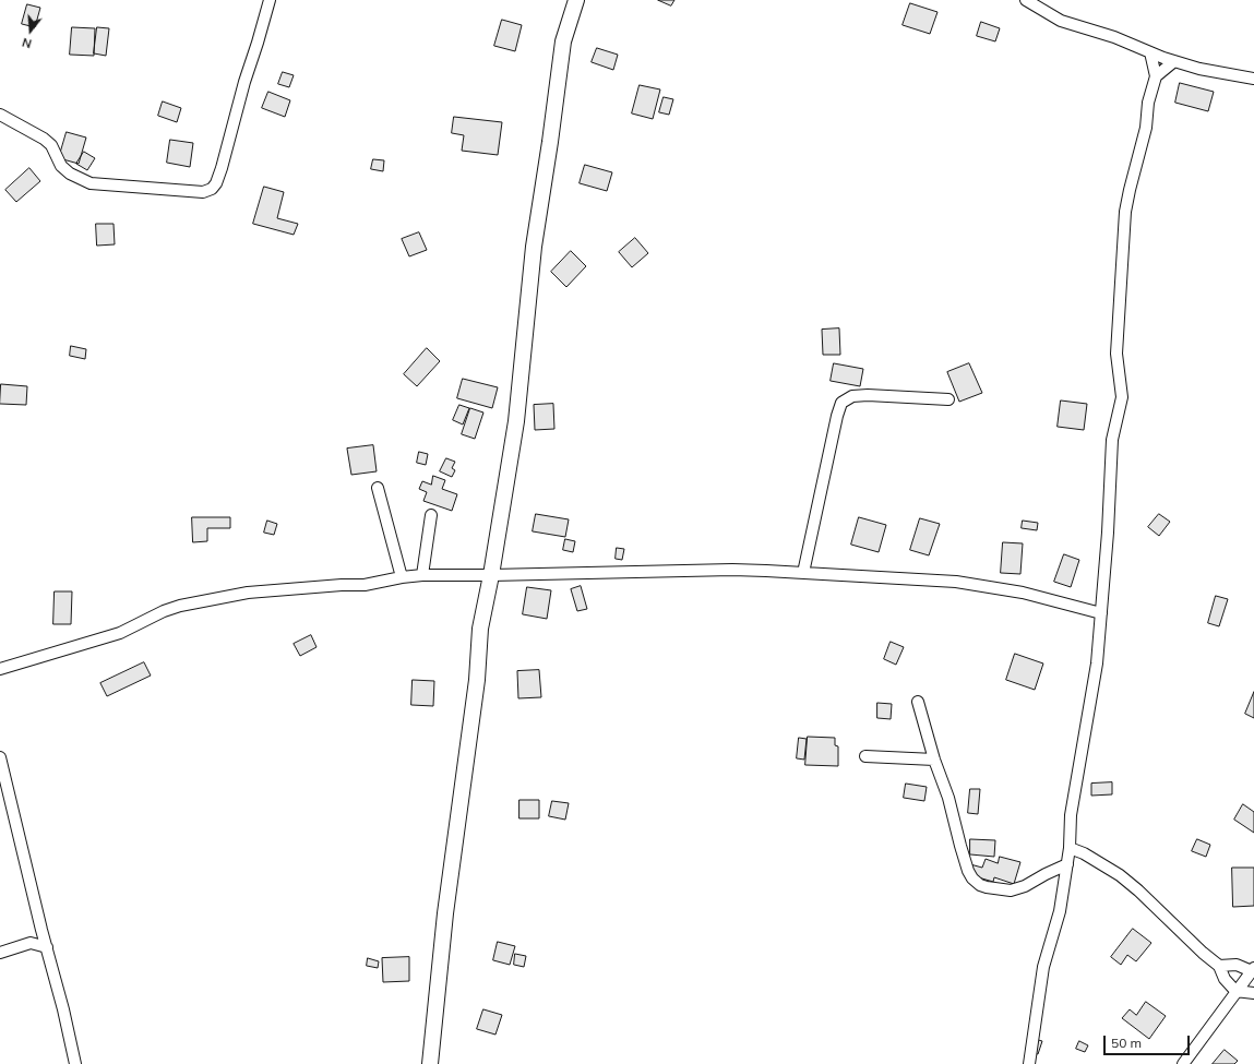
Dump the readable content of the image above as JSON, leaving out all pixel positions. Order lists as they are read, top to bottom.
{
  "scale_bar": "50 m",
  "north": "bottom"
}
